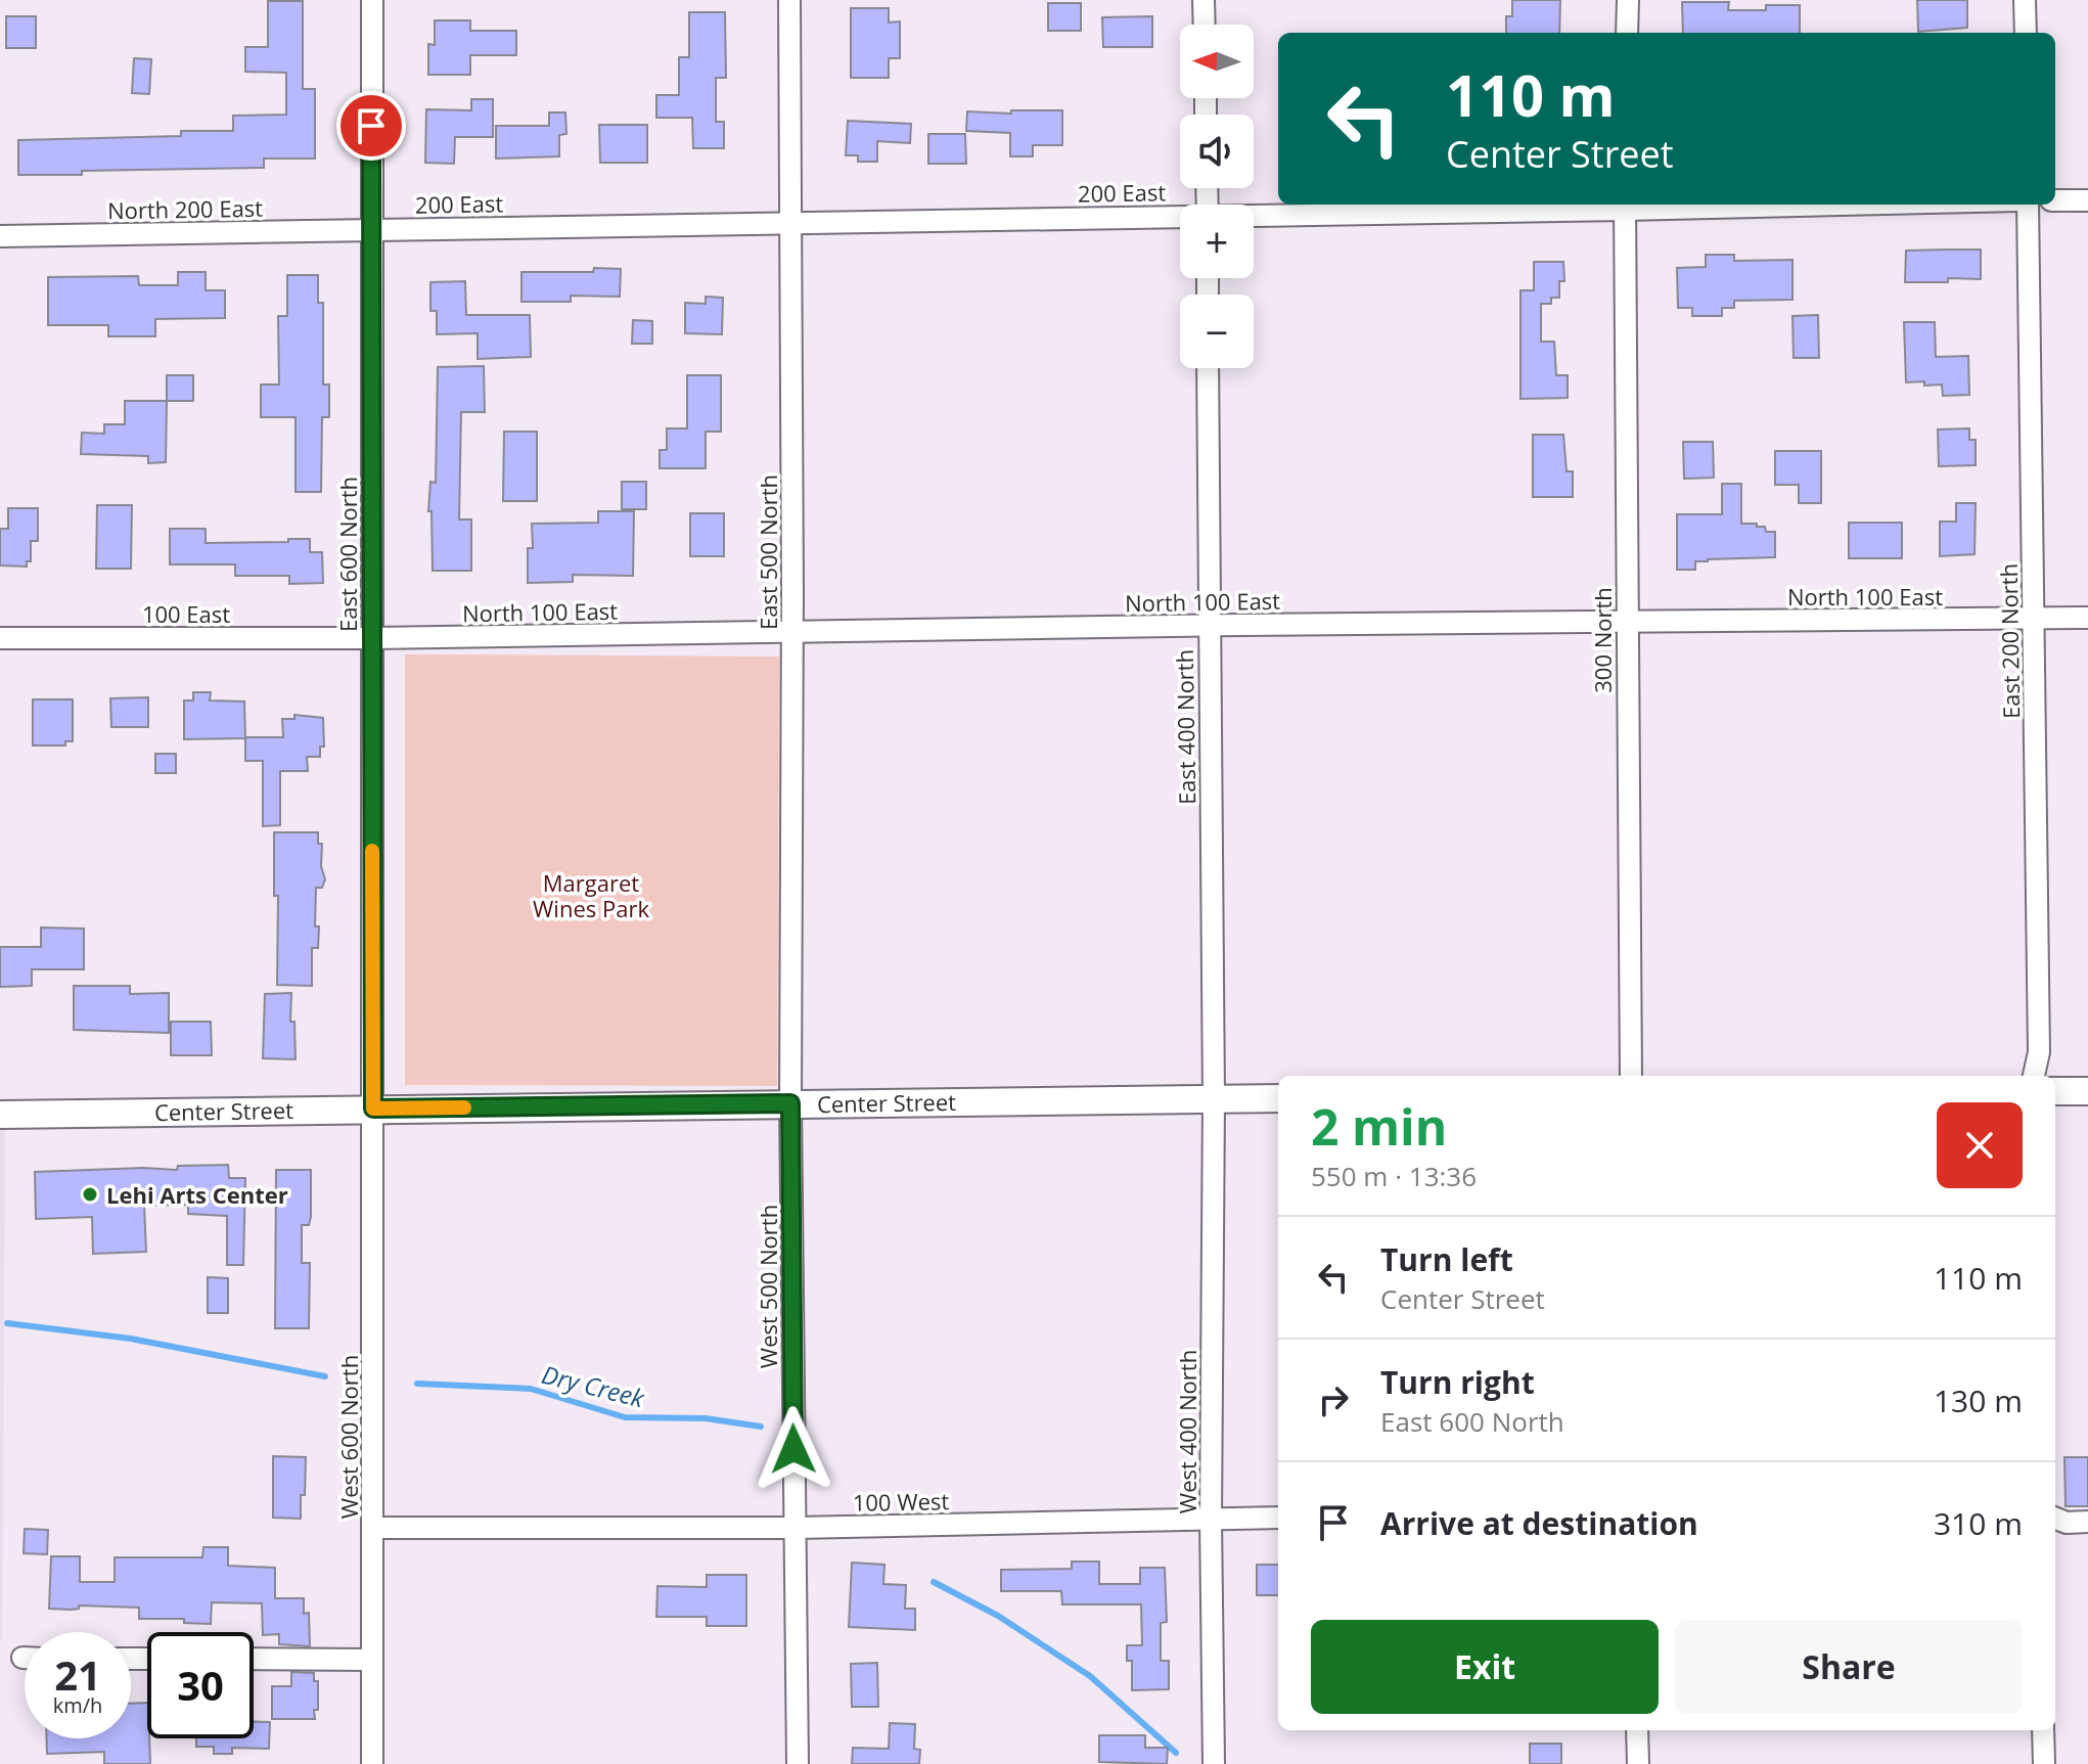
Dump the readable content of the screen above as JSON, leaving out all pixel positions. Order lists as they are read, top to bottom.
{
  "streets": {
    "street": [
      "200 East",
      "North 200 East",
      "East 500 North",
      "East 600 North",
      "North 100 East",
      "100 East",
      "300 North",
      "East 200 North",
      "East 400 North",
      "Center Street",
      "West 500 North",
      "West 400 North",
      "West 600 North",
      "100 West"
    ]
  },
  "crossings": [
    ["200 East", "North 200 East"],
    ["200 East", "East 500 North"],
    ["200 East", "East 600 North"],
    ["200 East", "300 North"],
    ["North 200 East", "East 600 North"],
    ["East 500 North", "North 100 East"],
    ["East 500 North", "Center Street"],
    ["East 500 North", "West 500 North"],
    ["East 600 North", "North 100 East"],
    ["East 600 North", "100 East"],
    ["East 600 North", "Center Street"],
    ["East 600 North", "West 600 North"],
    ["North 100 East", "100 East"],
    ["North 100 East", "300 North"],
    ["North 100 East", "East 200 North"],
    ["North 100 East", "East 400 North"],
    ["East 400 North", "Center Street"],
    ["East 400 North", "West 400 North"],
    ["Center Street", "West 500 North"],
    ["Center Street", "West 400 North"],
    ["Center Street", "West 600 North"],
    ["West 500 North", "100 West"],
    ["West 400 North", "100 West"],
    ["West 600 North", "100 West"]
  ],
  "water": ["Dry Creek"],
  "parks": ["Margaret Wines Park"],
  "places": ["Lehi Arts Center"],
  "north": "left",
  "page": {
    "map_buttons": ["+", "−"],
    "turn": ["110 m", "Center Street"],
    "heading": ["2 min", "550 m · 13:36"],
    "list": [
      {
        "name": "Turn left",
        "note": "Center Street",
        "value": "110 m"
      },
      {
        "name": "Turn right",
        "note": "East 600 North",
        "value": "130 m"
      },
      {
        "name": "Arrive at destination",
        "value": "310 m"
      }
    ],
    "buttons": ["Exit", "Share"],
    "speed": "21 km/h",
    "limit": "30"
  }
}
